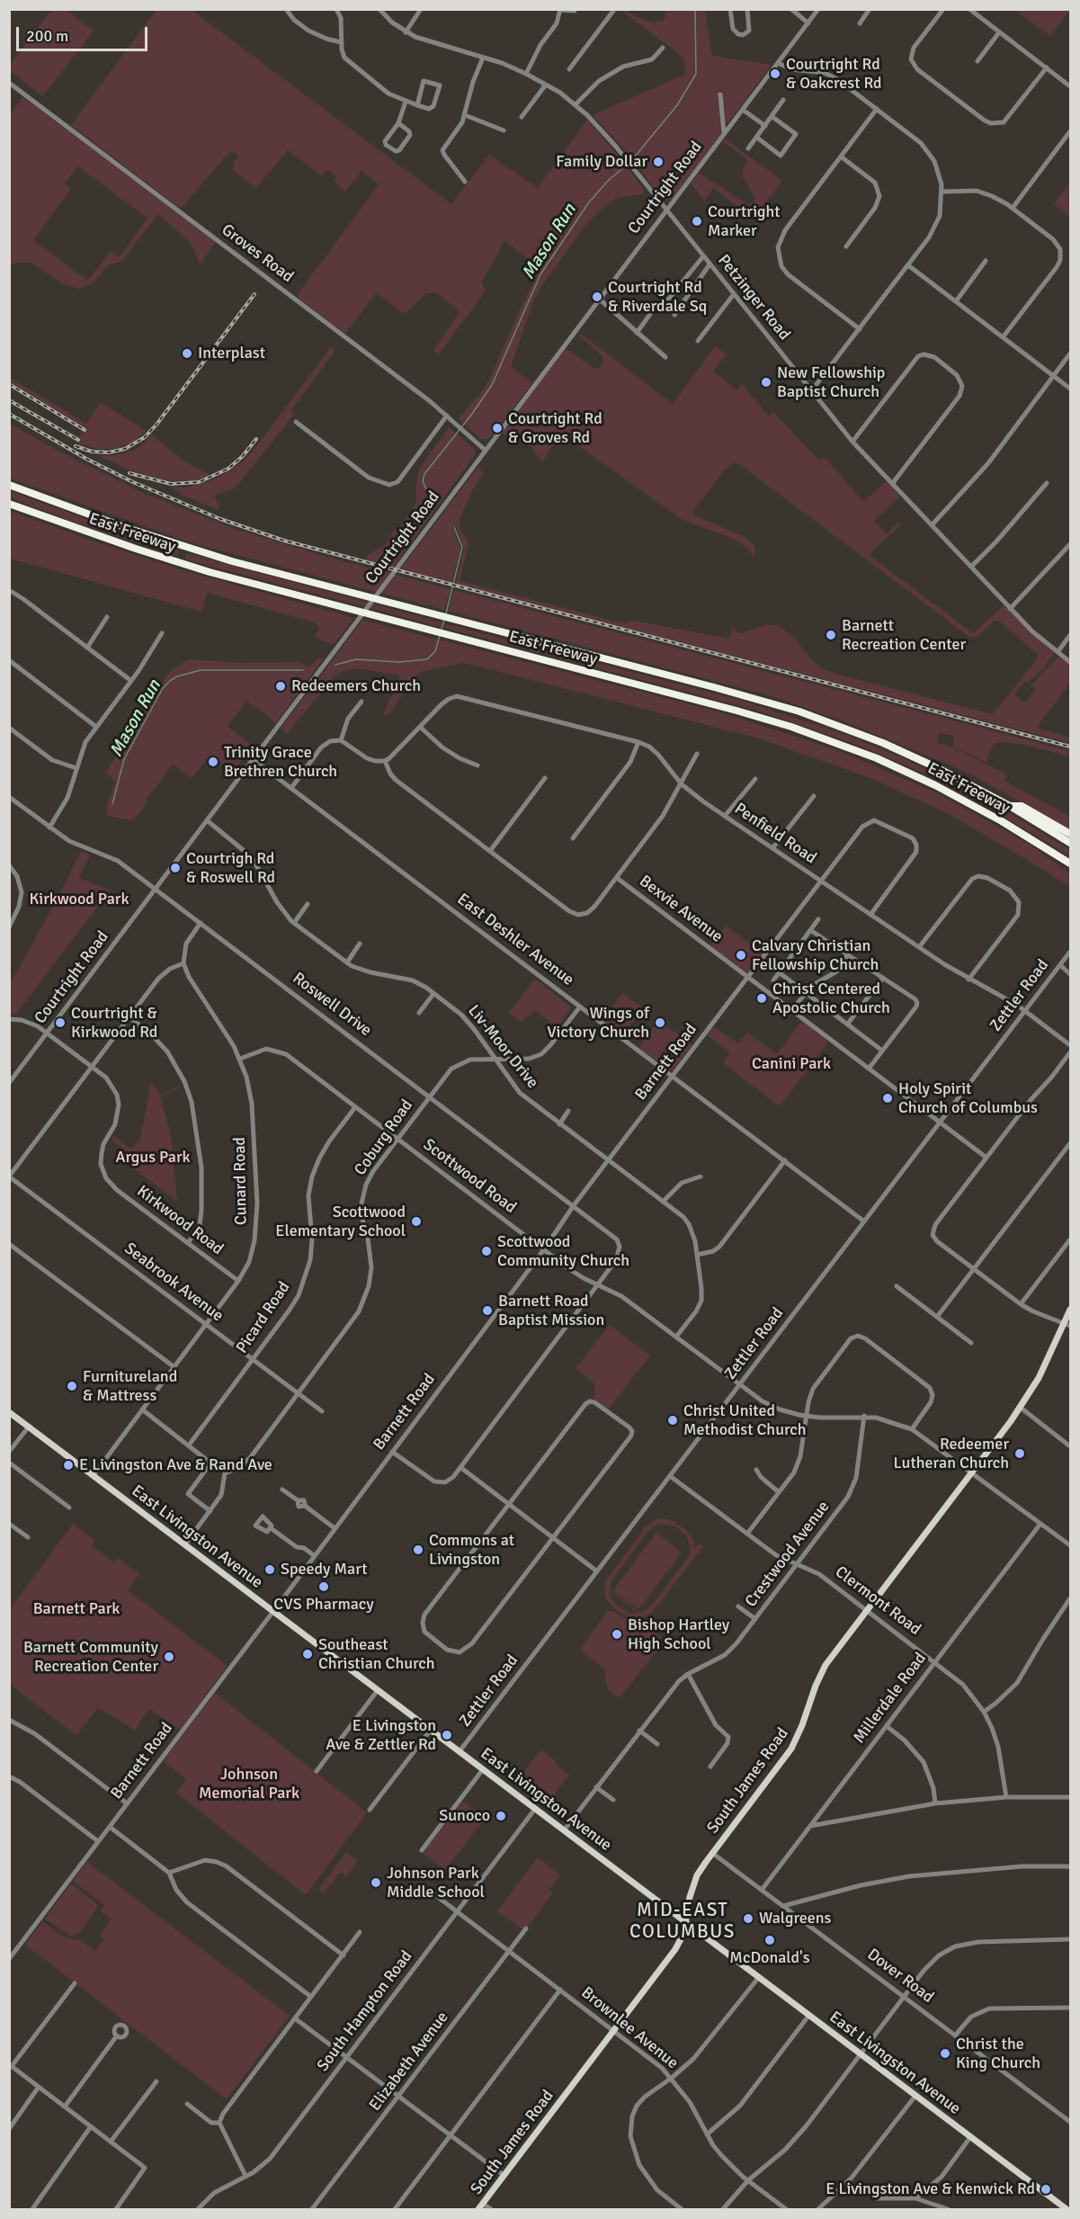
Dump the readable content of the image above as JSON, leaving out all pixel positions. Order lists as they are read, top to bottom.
{
  "streets": {
    "highway": ["East Freeway"],
    "main road": ["East Livingston Avenue", "South James Road"],
    "street": [
      "Courtright Road",
      "Groves Road",
      "Petzinger Road",
      "Penfield Road",
      "Bexvie Avenue",
      "East Deshler Avenue",
      "Zettler Road",
      "Roswell Drive",
      "Liv-Moor Drive",
      "Barnett Road",
      "Coburg Road",
      "Scottwood Road",
      "Cunard Road",
      "Kirkwood Road",
      "Seabrook Avenue",
      "Picard Road",
      "Crestwood Avenue",
      "Clermont Road",
      "Millerdale Road",
      "Dover Road",
      "South Hampton Road",
      "Brownlee Avenue",
      "Elizabeth Avenue"
    ]
  },
  "crossings": [
    ["Courtright Road", "Groves Road"],
    ["Courtright Road", "Petzinger Road"],
    ["Courtright Road", "East Deshler Avenue"],
    ["Courtright Road", "Roswell Drive"],
    ["Courtright Road", "Liv-Moor Drive"],
    ["Courtright Road", "Kirkwood Road"],
    ["Penfield Road", "Zettler Road"],
    ["Penfield Road", "Barnett Road"],
    ["Bexvie Avenue", "Zettler Road"],
    ["Bexvie Avenue", "Barnett Road"],
    ["East Deshler Avenue", "Zettler Road"],
    ["East Deshler Avenue", "Barnett Road"],
    ["East Deshler Avenue", "Coburg Road"],
    ["Zettler Road", "Scottwood Road"],
    ["Zettler Road", "East Livingston Avenue"],
    ["Zettler Road", "Clermont Road"],
    ["Roswell Drive", "Barnett Road"],
    ["Roswell Drive", "Coburg Road"],
    ["Roswell Drive", "Scottwood Road"],
    ["Liv-Moor Drive", "Barnett Road"],
    ["Liv-Moor Drive", "Coburg Road"],
    ["Liv-Moor Drive", "Scottwood Road"],
    ["Barnett Road", "Scottwood Road"],
    ["Barnett Road", "East Livingston Avenue"],
    ["Coburg Road", "Scottwood Road"],
    ["Coburg Road", "Seabrook Avenue"],
    ["Coburg Road", "East Livingston Avenue"],
    ["Scottwood Road", "Cunard Road"],
    ["Scottwood Road", "Picard Road"],
    ["Scottwood Road", "Crestwood Avenue"],
    ["Scottwood Road", "Millerdale Road"],
    ["Scottwood Road", "South James Road"],
    ["Cunard Road", "Kirkwood Road"],
    ["Cunard Road", "Seabrook Avenue"],
    ["Cunard Road", "East Livingston Avenue"],
    ["Seabrook Avenue", "Picard Road"],
    ["East Livingston Avenue", "Crestwood Avenue"],
    ["East Livingston Avenue", "South James Road"],
    ["East Livingston Avenue", "South Hampton Road"],
    ["Crestwood Avenue", "Clermont Road"],
    ["Clermont Road", "Millerdale Road"],
    ["Clermont Road", "South James Road"],
    ["Millerdale Road", "Dover Road"],
    ["South James Road", "Dover Road"],
    ["South James Road", "Brownlee Avenue"],
    ["South Hampton Road", "Brownlee Avenue"],
    ["Brownlee Avenue", "Elizabeth Avenue"]
  ],
  "districts": ["MID-EAST COLUMBUS"],
  "water": ["Mason Run"],
  "parks": [
    "Kirkwood Park",
    "Canini Park",
    "Argus Park",
    "Barnett Park",
    "Johnson Memorial Park"
  ],
  "places": [
    "Courtright Rd & Oakcrest Rd",
    "Family Dollar",
    "Courtright Marker",
    "Courtright Rd & Riverdale Sq",
    "Interplast",
    "New Fellowship Baptist Church",
    "Courtright Rd & Groves Rd",
    "Barnett Recreation Center",
    "Redeemers Church",
    "Trinity Grace Brethren Church",
    "Courtrigh Rd & Roswell Rd",
    "Calvary Christian Fellowship Church",
    "Christ Centered Apostolic Church",
    "Courtright & Kirkwood Rd",
    "Wings of Victory Church",
    "Holy Spirit Church of Columbus",
    "Scottwood Elementary School",
    "Scottwood Community Church",
    "Barnett Road Baptist Mission",
    "Furnitureland & Mattress",
    "Christ United Methodist Church",
    "Redeemer Lutheran Church",
    "E Livingston Ave & Rand Ave",
    "Commons at Livingston",
    "Speedy Mart",
    "CVS Pharmacy",
    "Bishop Hartley High School",
    "Southeast Christian Church",
    "Barnett Community Recreation Center",
    "E Livingston Ave & Zettler Rd",
    "Sunoco",
    "Johnson Park Middle School",
    "Walgreens",
    "McDonald's",
    "Christ the King Church",
    "E Livingston Ave & Kenwick Rd"
  ],
  "scale_bar": "200 m"
}
